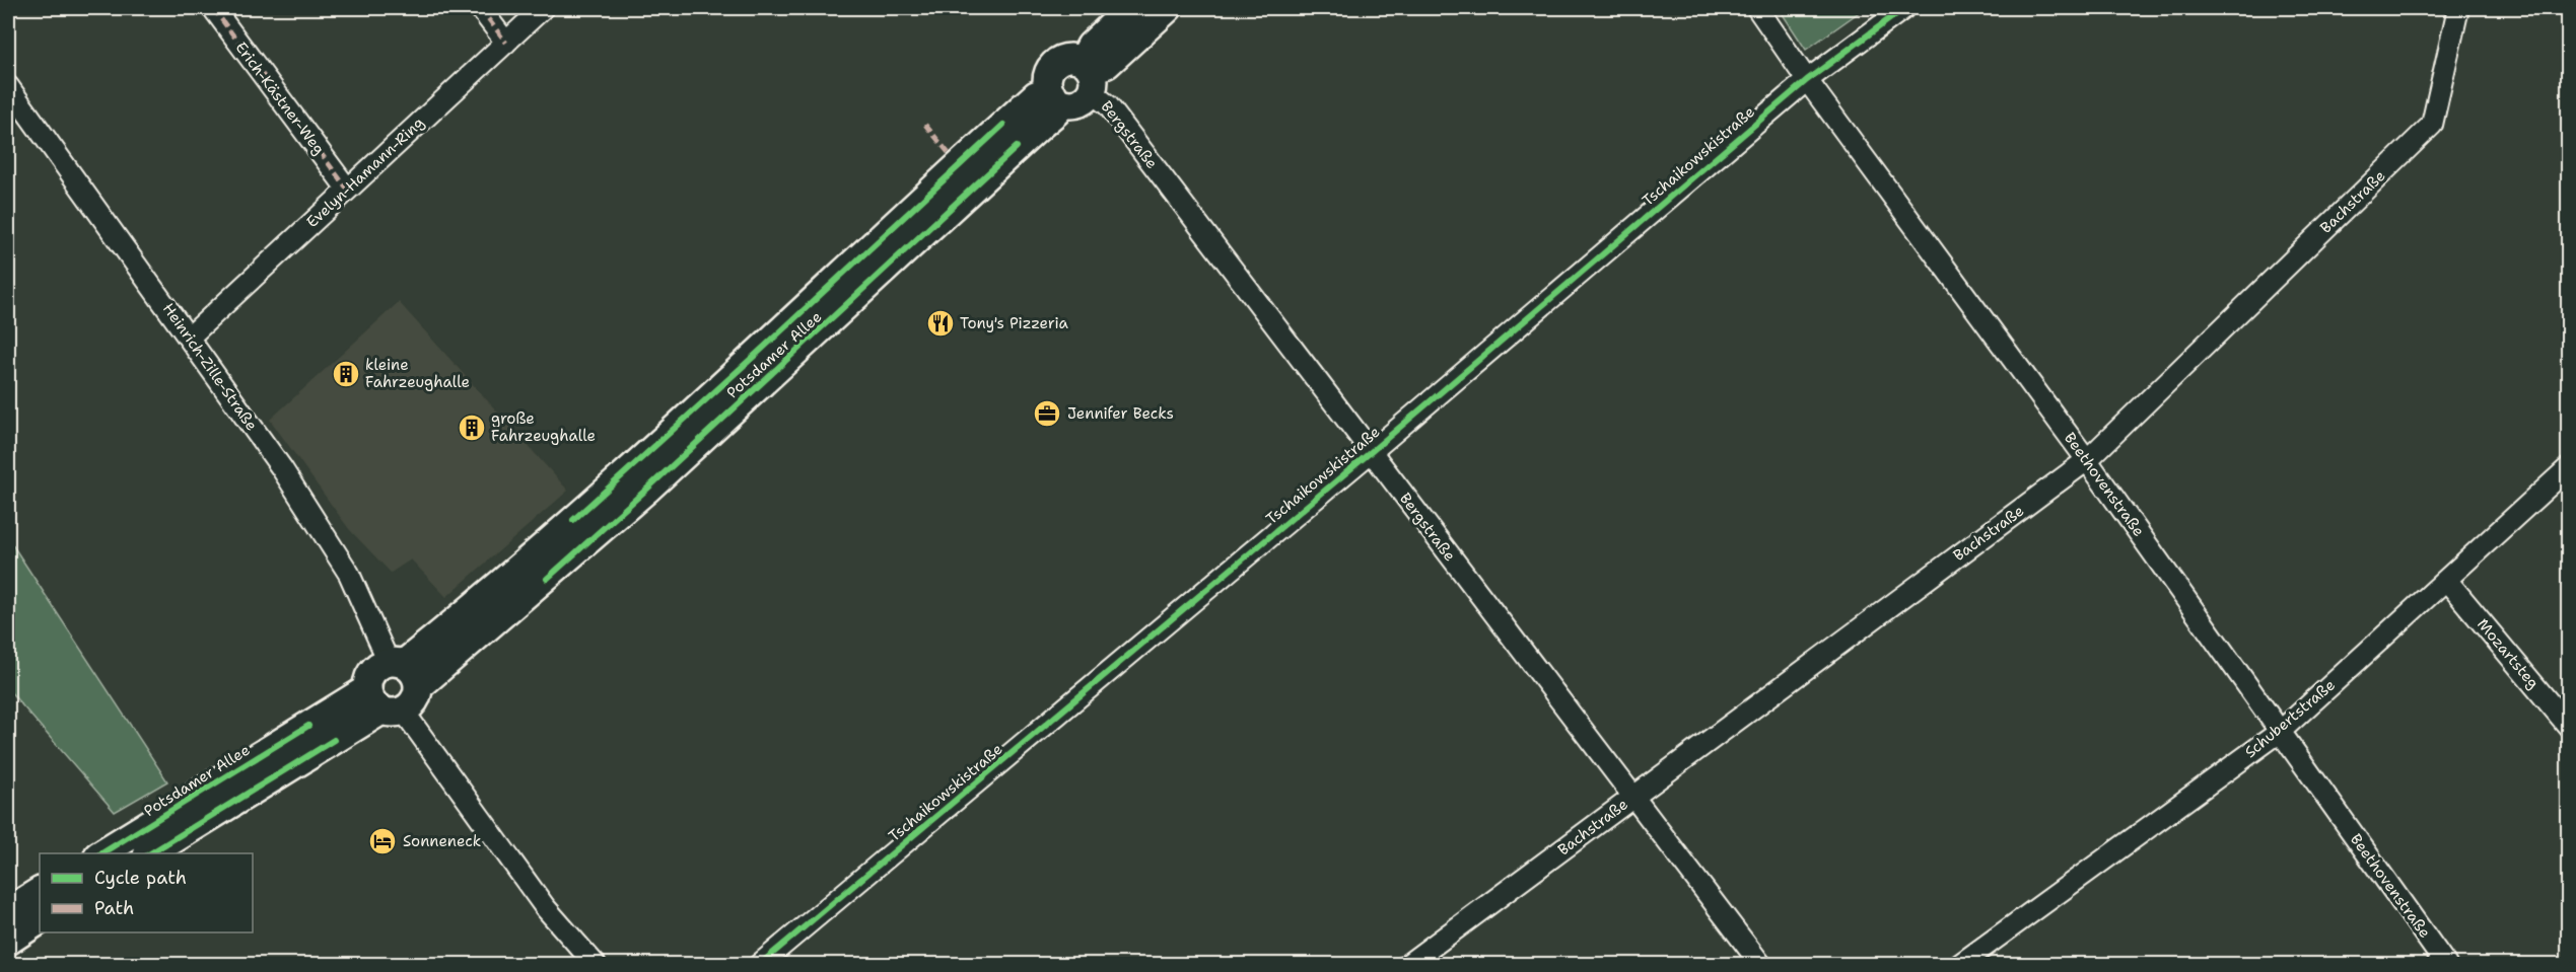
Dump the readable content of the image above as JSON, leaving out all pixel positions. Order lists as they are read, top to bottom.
{
  "streets": {
    "street": [
      "Erich-Kästner-Weg",
      "Bergstraße",
      "Tschaikowskistraße",
      "Evelyn-Hamann-Ring",
      "Bachstraße",
      "Potsdamer Allee",
      "Heinrich-Zille-Straße",
      "Beethovenstraße",
      "Mozartsteg",
      "Schubertstraße"
    ]
  },
  "crossings": [
    ["Erich-Kästner-Weg", "Evelyn-Hamann-Ring"],
    ["Bergstraße", "Tschaikowskistraße"],
    ["Bergstraße", "Bachstraße"],
    ["Bergstraße", "Potsdamer Allee"],
    ["Tschaikowskistraße", "Beethovenstraße"],
    ["Evelyn-Hamann-Ring", "Heinrich-Zille-Straße"],
    ["Bachstraße", "Beethovenstraße"],
    ["Potsdamer Allee", "Heinrich-Zille-Straße"],
    ["Beethovenstraße", "Schubertstraße"],
    ["Mozartsteg", "Schubertstraße"]
  ],
  "places": {
    "restaurant": ["Tony's Pizzeria"],
    "building": ["kleine Fahrzeughalle", "große Fahrzeughalle"],
    "office": ["Jennifer Becks"],
    "hotel": ["Sonneneck"]
  },
  "legend": ["Cycle path", "Path"]
}
